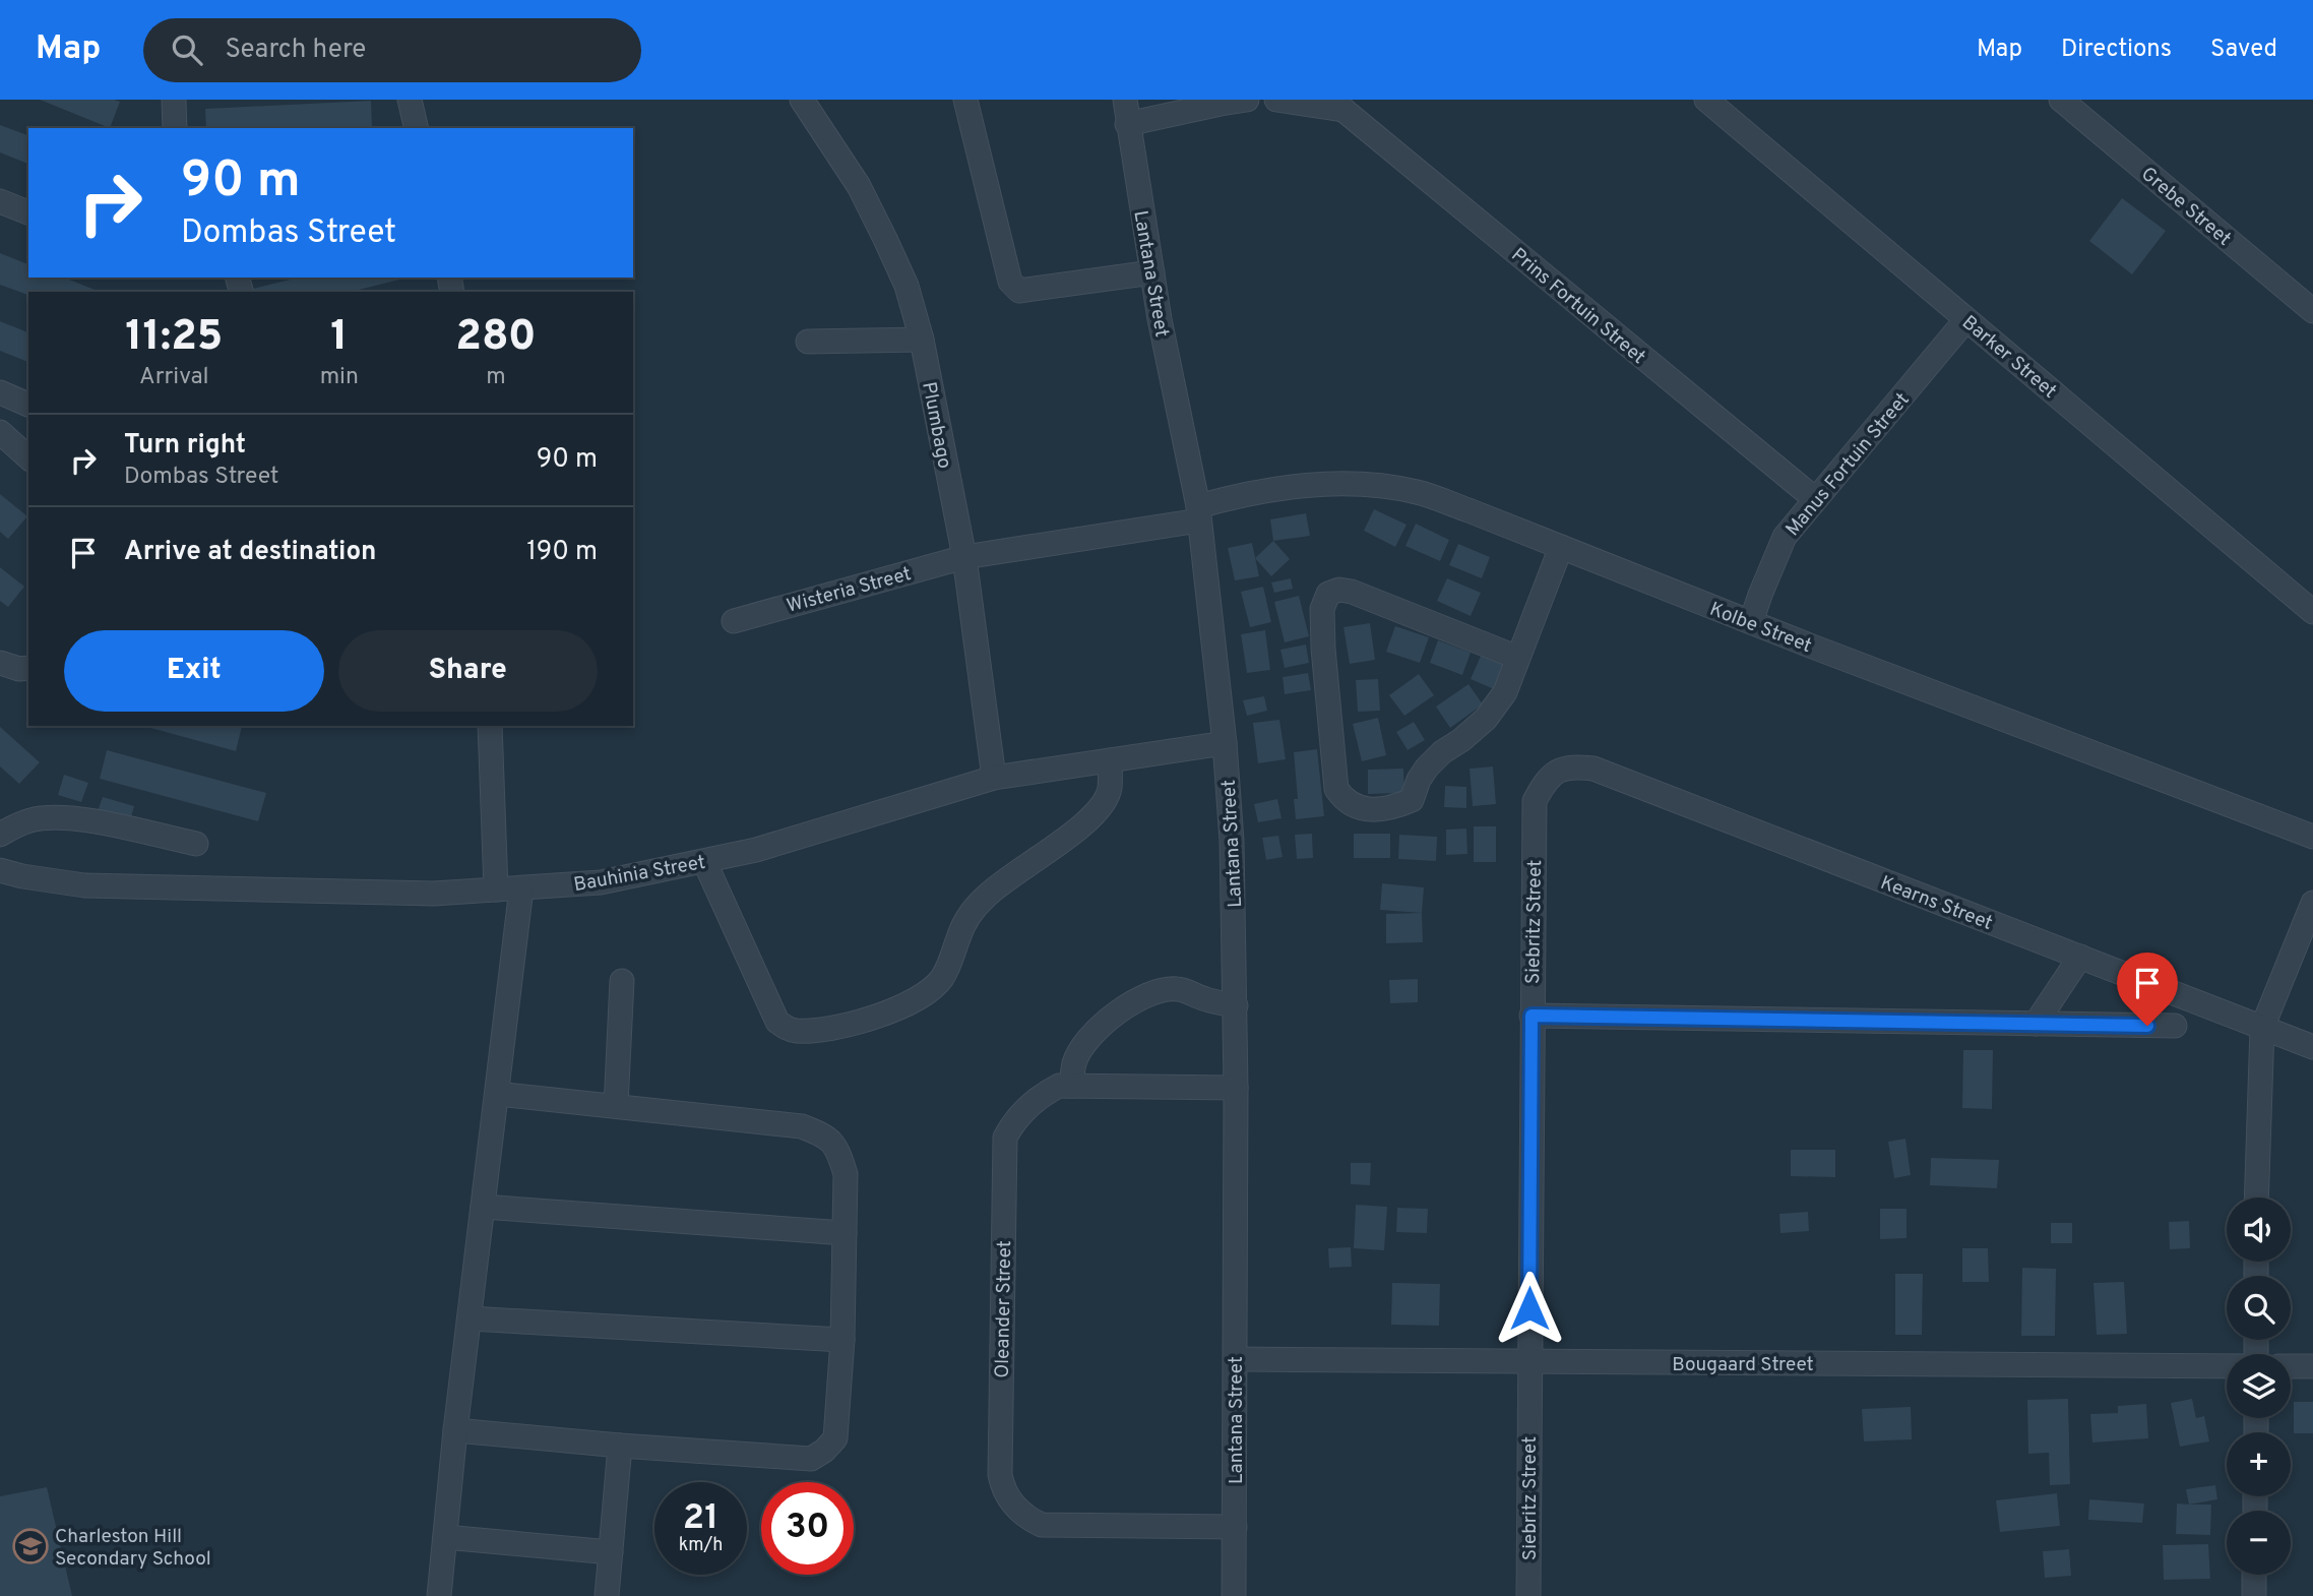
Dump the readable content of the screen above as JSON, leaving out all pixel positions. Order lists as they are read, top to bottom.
{
  "streets": {
    "street": [
      "Grebe Street",
      "Lantana Street",
      "Prins Fortuin Street",
      "Barker Street",
      "Plumbago",
      "Manus Fortuin Street",
      "Wisteria Street",
      "Kolbe Street",
      "Bauhinia Street",
      "Kearns Street",
      "Siebritz Street",
      "Oleander Street",
      "Bougaard Street"
    ]
  },
  "crossings": [
    ["Lantana Street", "Wisteria Street"],
    ["Lantana Street", "Kolbe Street"],
    ["Lantana Street", "Bauhinia Street"],
    ["Lantana Street", "Oleander Street"],
    ["Lantana Street", "Bougaard Street"],
    ["Prins Fortuin Street", "Manus Fortuin Street"],
    ["Barker Street", "Manus Fortuin Street"],
    ["Plumbago", "Wisteria Street"],
    ["Plumbago", "Bauhinia Street"],
    ["Manus Fortuin Street", "Kolbe Street"],
    ["Wisteria Street", "Kolbe Street"],
    ["Kearns Street", "Siebritz Street"],
    ["Siebritz Street", "Bougaard Street"]
  ],
  "places": {
    "school or university": ["Charleston Hill Secondary School"]
  },
  "page": {
    "header": "Map",
    "search": "Search here",
    "nav": ["Map", "Directions", "Saved"],
    "turn": ["90 m", "Dombas Street"],
    "eta": [
      "11:25",
      "Arrival",
      "1",
      "min",
      "280",
      "m"
    ],
    "list": [
      {
        "name": "Turn right",
        "note": "Dombas Street",
        "value": "90 m"
      },
      {
        "name": "Arrive at destination",
        "value": "190 m"
      }
    ],
    "buttons": ["Exit", "Share"],
    "map_buttons": ["+", "−"],
    "speed": "21 km/h",
    "limit": "30"
  }
}
